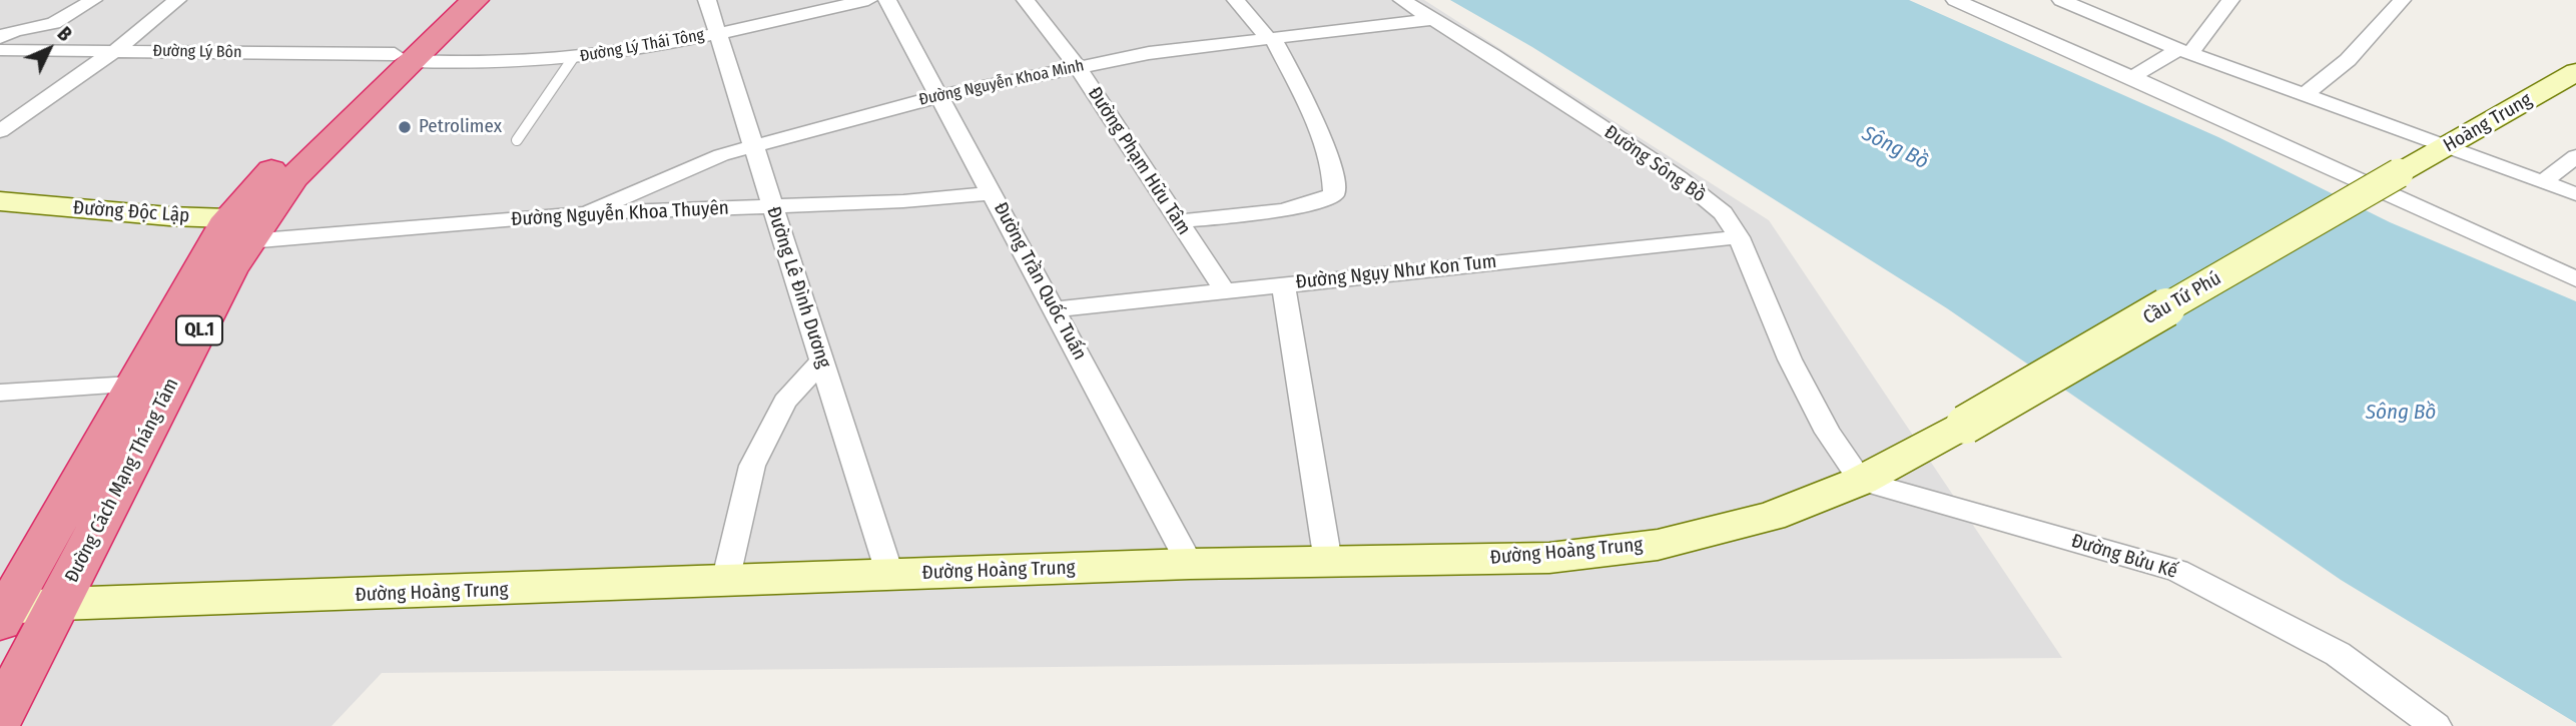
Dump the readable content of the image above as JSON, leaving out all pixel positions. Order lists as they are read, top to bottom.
{
  "streets": {
    "highway": ["QL.1", "Đường Cách Mạng Tháng Tám"],
    "main road": [
      "Hoàng Trung",
      "Đường Độc Lập",
      "Cầu Tứ Phú",
      "Đường Hoàng Trung"
    ],
    "street": [
      "Đường Lý Thái Tông",
      "Đường Lý Bôn",
      "Đường Nguyễn Khoa Minh",
      "Đường Phạm Hữu Tâm",
      "Đường Sông Bồ",
      "Đường Nguyễn Khoa Thuyên",
      "Đường Ngụy Như Kon Tum",
      "Đường Trần Quốc Tuấn",
      "Đường Lê Đình Dương",
      "Đường Bửu Kế"
    ]
  },
  "crossings": [
    ["Đường Lý Thái Tông", "Đường Lý Bôn"],
    ["Đường Lý Thái Tông", "Đường Lê Đình Dương"],
    ["Đường Lý Thái Tông", "Đường Cách Mạng Tháng Tám"],
    ["Đường Lý Bôn", "Đường Cách Mạng Tháng Tám"],
    ["Đường Nguyễn Khoa Minh", "Đường Phạm Hữu Tâm"],
    ["Đường Nguyễn Khoa Minh", "Đường Sông Bồ"],
    ["Đường Nguyễn Khoa Minh", "Đường Nguyễn Khoa Thuyên"],
    ["Đường Nguyễn Khoa Minh", "Đường Trần Quốc Tuấn"],
    ["Đường Nguyễn Khoa Minh", "Đường Lê Đình Dương"],
    ["Hoàng Trung", "Cầu Tứ Phú"],
    ["Đường Phạm Hữu Tâm", "Đường Ngụy Như Kon Tum"],
    ["Đường Sông Bồ", "Đường Ngụy Như Kon Tum"],
    ["Đường Sông Bồ", "Đường Hoàng Trung"],
    ["Đường Sông Bồ", "Đường Bửu Kế"],
    ["Đường Độc Lập", "Đường Nguyễn Khoa Thuyên"],
    ["Đường Độc Lập", "Đường Cách Mạng Tháng Tám"],
    ["Đường Nguyễn Khoa Thuyên", "Đường Trần Quốc Tuấn"],
    ["Đường Nguyễn Khoa Thuyên", "Đường Lê Đình Dương"],
    ["Đường Nguyễn Khoa Thuyên", "Đường Cách Mạng Tháng Tám"],
    ["Đường Ngụy Như Kon Tum", "Đường Trần Quốc Tuấn"],
    ["Đường Trần Quốc Tuấn", "Đường Hoàng Trung"],
    ["Đường Lê Đình Dương", "Đường Hoàng Trung"],
    ["Cầu Tứ Phú", "Đường Hoàng Trung"],
    ["Đường Cách Mạng Tháng Tám", "Đường Hoàng Trung"],
    ["Đường Hoàng Trung", "Đường Bửu Kế"]
  ],
  "water": ["Sông Bồ"],
  "places": ["Petrolimex"],
  "north": "top right"
}
